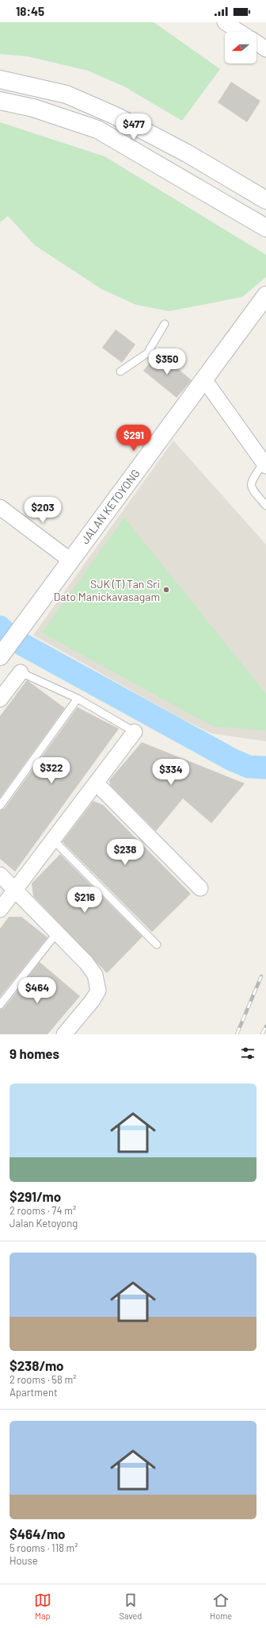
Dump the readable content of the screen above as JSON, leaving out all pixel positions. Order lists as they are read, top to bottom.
{
  "streets": {
    "main road": ["JALAN KETOYONG"]
  },
  "places": ["SJK (T) Tan Sri Dato Manickavasagam"],
  "north": "left",
  "page": {
    "status": "18:45",
    "price": [
      "$477",
      "$350",
      "$291",
      "$203",
      "$322",
      "$334",
      "$238",
      "$216",
      "$464"
    ],
    "heading": "9 homes",
    "list": [
      {
        "name": "$291/mo",
        "note": "2 rooms · 74 m² · Jalan Ketoyong"
      },
      {
        "name": "$238/mo",
        "note": "2 rooms · 58 m² · Apartment"
      },
      {
        "name": "$464/mo",
        "note": "5 rooms · 118 m² · House"
      }
    ],
    "tabs": ["Map", "Saved", "Home"]
  }
}
